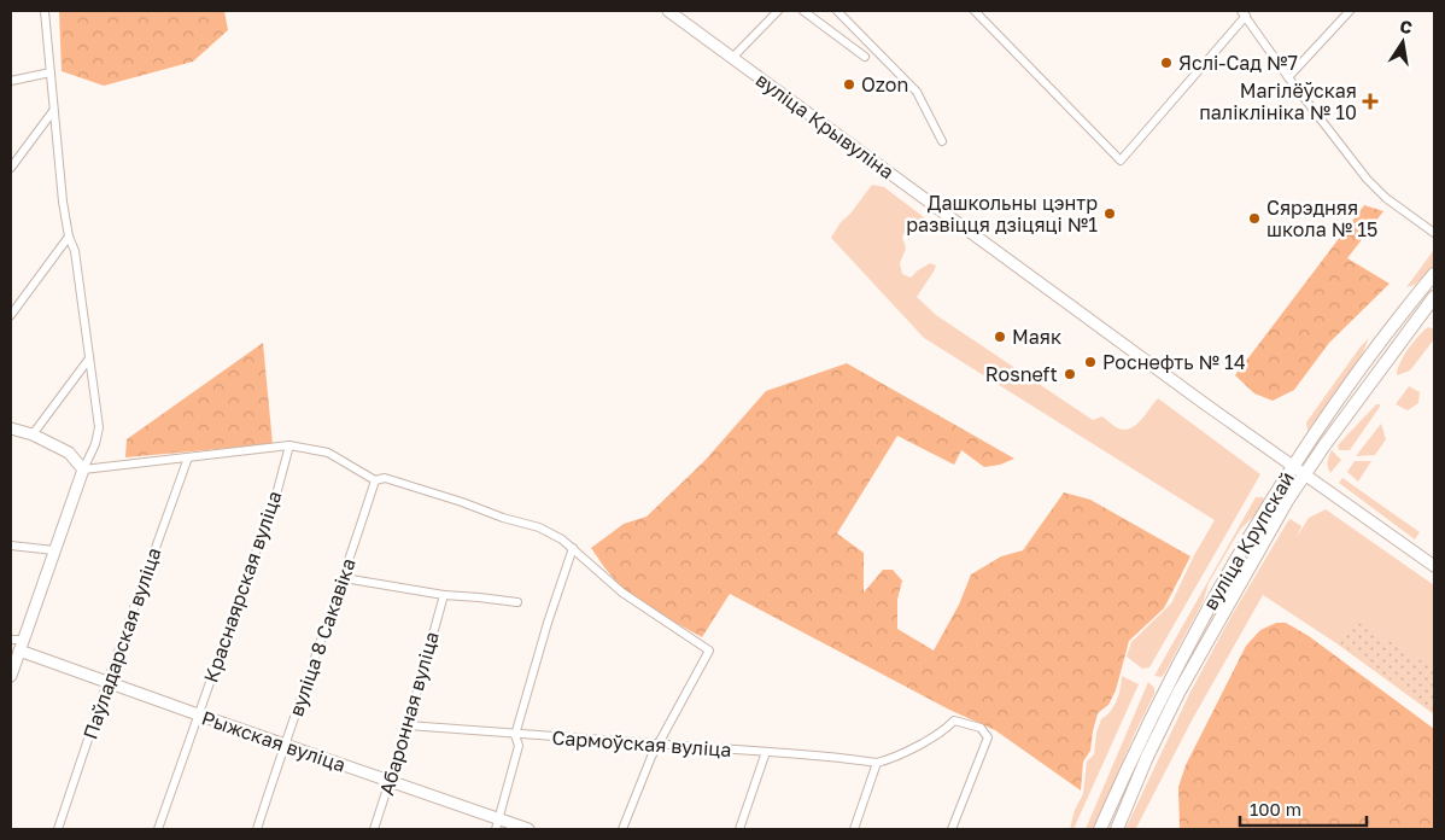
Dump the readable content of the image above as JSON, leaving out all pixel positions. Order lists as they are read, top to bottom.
{
  "streets": {
    "main road": ["вуліца Крывуліна", "вуліца Крупскай", "Рыжская вуліца"],
    "street": [
      "Краснаярская вуліца",
      "вуліца 8 Сакавіка",
      "Паўладарская вуліца",
      "Абаронная вуліца",
      "Сармоўская вуліца"
    ]
  },
  "crossings": [
    ["вуліца Крывуліна", "вуліца Крупскай"],
    ["Краснаярская вуліца", "Рыжская вуліца"],
    ["вуліца 8 Сакавіка", "Рыжская вуліца"],
    ["Паўладарская вуліца", "Рыжская вуліца"],
    ["Абаронная вуліца", "Рыжская вуліца"],
    ["Абаронная вуліца", "Сармоўская вуліца"]
  ],
  "places": {
    "other": [
      "Яслі-Сад №7",
      "Ozon",
      "Дашкольны цэнтр развіцця дзіцяці №1",
      "Сярэдняя школа № 15",
      "Маяк",
      "Роснефть № 14",
      "Rosneft"
    ],
    "health": ["Магілёўская паліклініка № 10"]
  },
  "scale_bar": "100 m",
  "north": "top"
}
